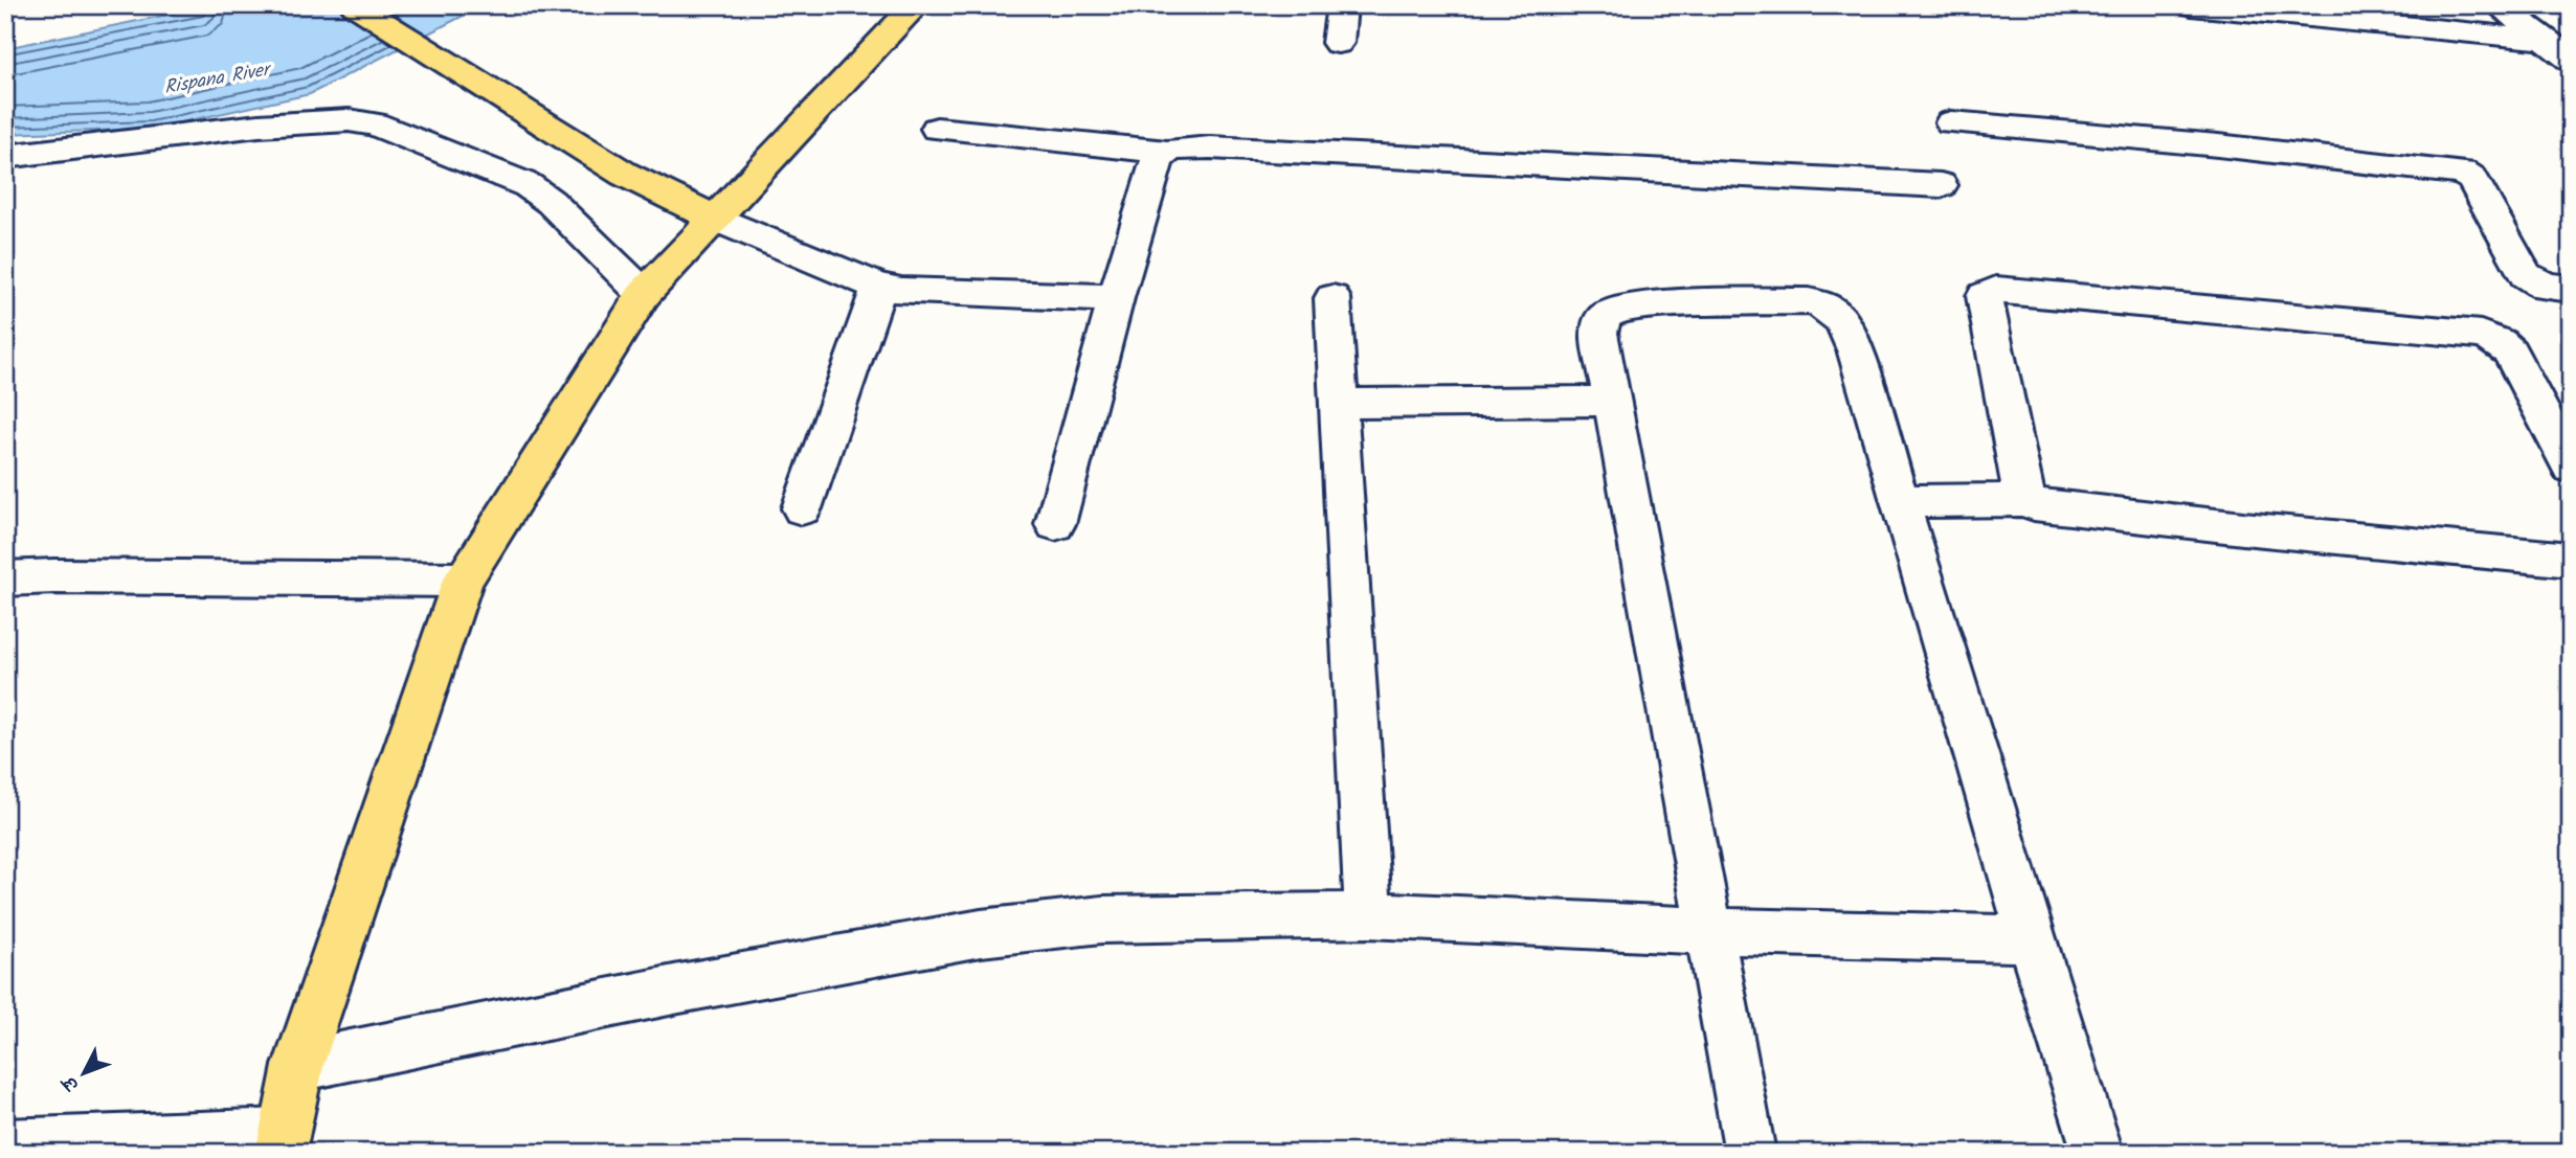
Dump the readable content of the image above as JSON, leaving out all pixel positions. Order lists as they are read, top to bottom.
{
  "water": ["Rispana River"],
  "north": "bottom left"
}
